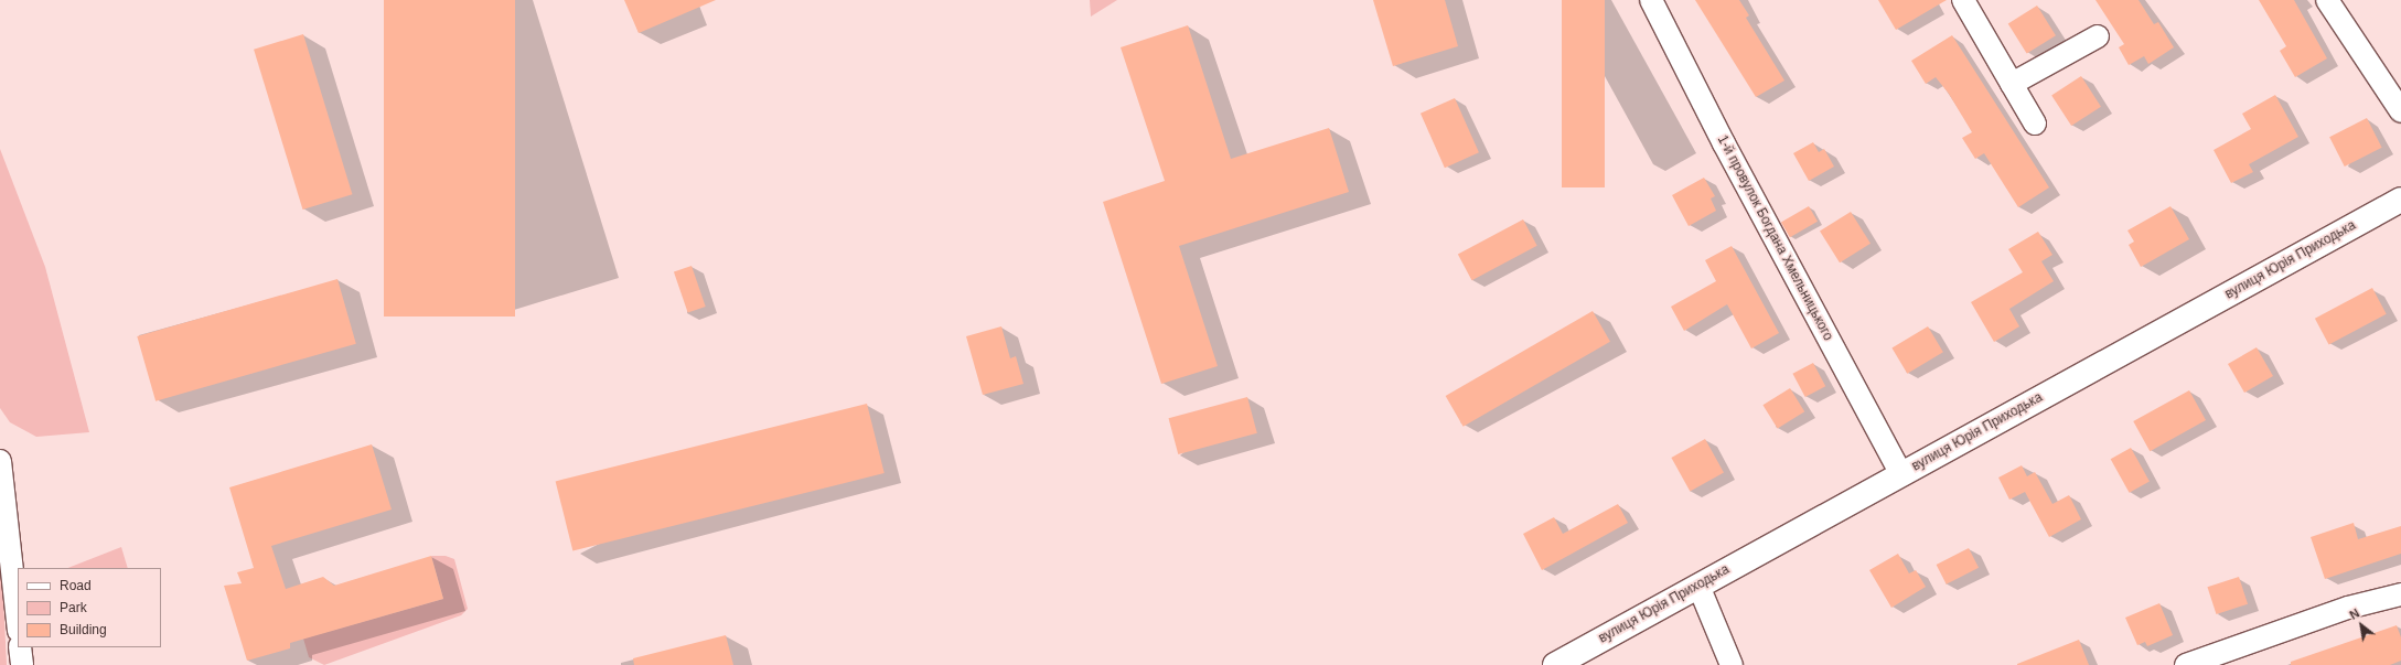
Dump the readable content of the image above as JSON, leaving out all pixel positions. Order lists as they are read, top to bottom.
{
  "streets": {
    "street": ["1-й провулок Богдана Хмельницького", "вулиця Юрія Приходька"]
  },
  "crossings": [
    ["1-й провулок Богдана Хмельницького", "вулиця Юрія Приходька"]
  ],
  "legend": ["Road", "Park", "Building"],
  "north": "top left"
}
